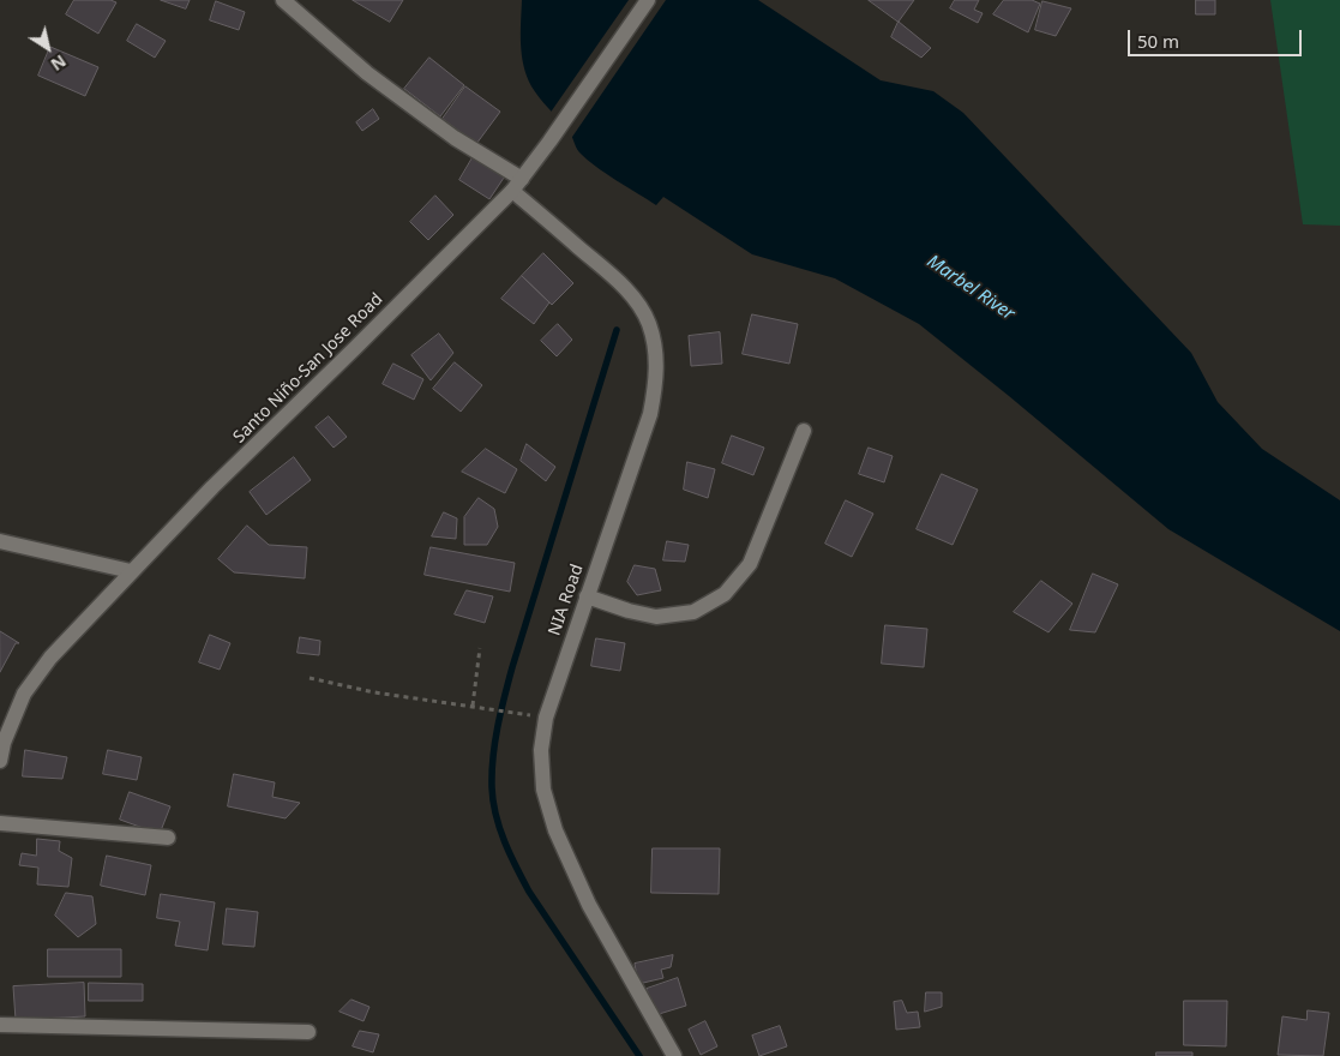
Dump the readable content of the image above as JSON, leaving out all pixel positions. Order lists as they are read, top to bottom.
{
  "streets": {
    "street": ["Santo Niño-San Jose Road", "NIA Road"]
  },
  "crossings": [
    ["Santo Niño-San Jose Road", "NIA Road"]
  ],
  "water": ["Marbel River"],
  "scale_bar": "50 m",
  "north": "bottom right"
}
